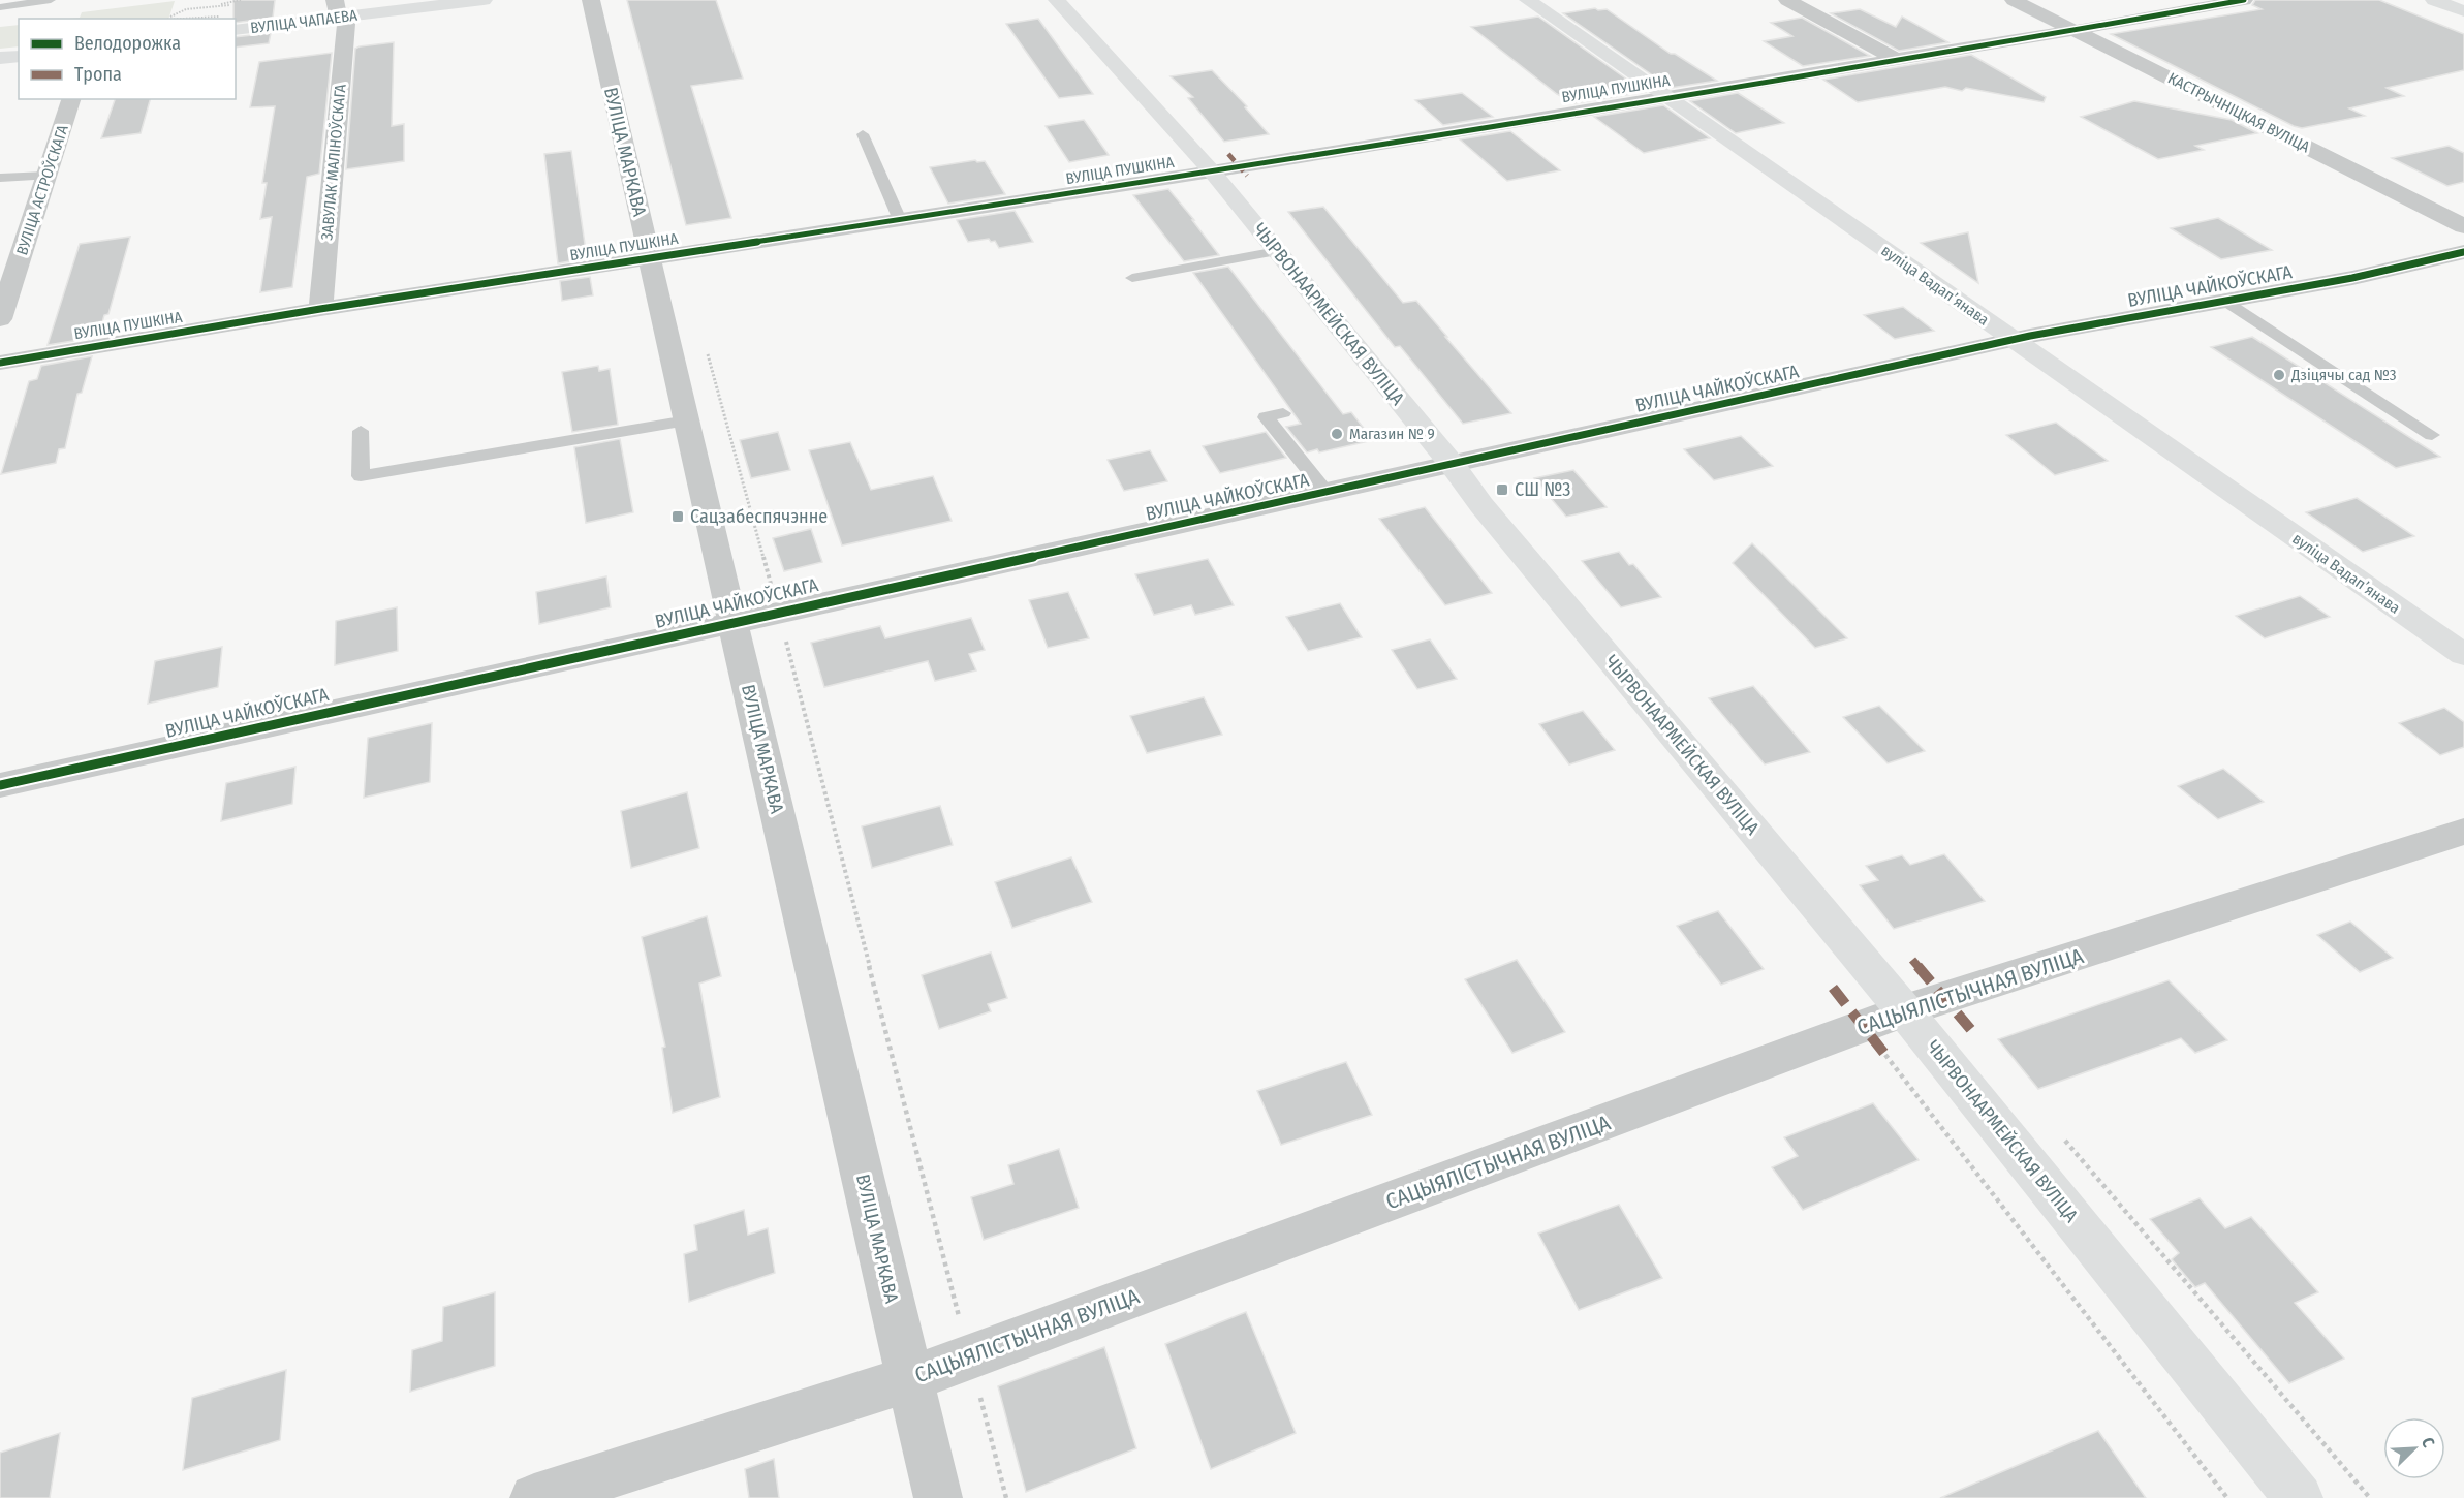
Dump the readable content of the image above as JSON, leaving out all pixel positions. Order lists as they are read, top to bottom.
{
  "streets": {
    "main road": ["ВУЛІЦА ЧАПАЕВА", "вуліца Вадапʼянава", "ЧЫРВОНААРМЕЙСКАЯ ВУЛІЦА"],
    "street": [
      "ВУЛІЦА ПУШКІНА",
      "КАСТРЫЧНІЦКАЯ ВУЛІЦА",
      "ВУЛІЦА МАРКАВА",
      "ЗАВУЛАК МАЛІНОЎСКАГА",
      "ВУЛІЦА АСТРОЎСКАГА",
      "ВУЛІЦА ЧАЙКОЎСКАГА",
      "САЦЫЯЛІСТЫЧНАЯ ВУЛІЦА"
    ]
  },
  "crossings": [
    ["ВУЛІЦА ЧАПАЕВА", "ЗАВУЛАК МАЛІНОЎСКАГА"],
    ["ВУЛІЦА ПУШКІНА", "КАСТРЫЧНІЦКАЯ ВУЛІЦА"],
    ["ВУЛІЦА ПУШКІНА", "ВУЛІЦА МАРКАВА"],
    ["ВУЛІЦА ПУШКІНА", "ЗАВУЛАК МАЛІНОЎСКАГА"],
    ["ВУЛІЦА ПУШКІНА", "вуліца Вадапʼянава"],
    ["ВУЛІЦА ПУШКІНА", "ЧЫРВОНААРМЕЙСКАЯ ВУЛІЦА"],
    ["ВУЛІЦА МАРКАВА", "ВУЛІЦА ЧАЙКОЎСКАГА"],
    ["ВУЛІЦА МАРКАВА", "САЦЫЯЛІСТЫЧНАЯ ВУЛІЦА"],
    ["вуліца Вадапʼянава", "ВУЛІЦА ЧАЙКОЎСКАГА"],
    ["ВУЛІЦА ЧАЙКОЎСКАГА", "ЧЫРВОНААРМЕЙСКАЯ ВУЛІЦА"],
    ["ЧЫРВОНААРМЕЙСКАЯ ВУЛІЦА", "САЦЫЯЛІСТЫЧНАЯ ВУЛІЦА"]
  ],
  "places": {
    "other": ["Дзіцячы сад №3", "Магазин № 9"],
    "transit": ["СШ №3", "Сацзабеспячэнне"]
  },
  "legend": ["Велодорожка", "Тропа"],
  "north": "top right"
}
